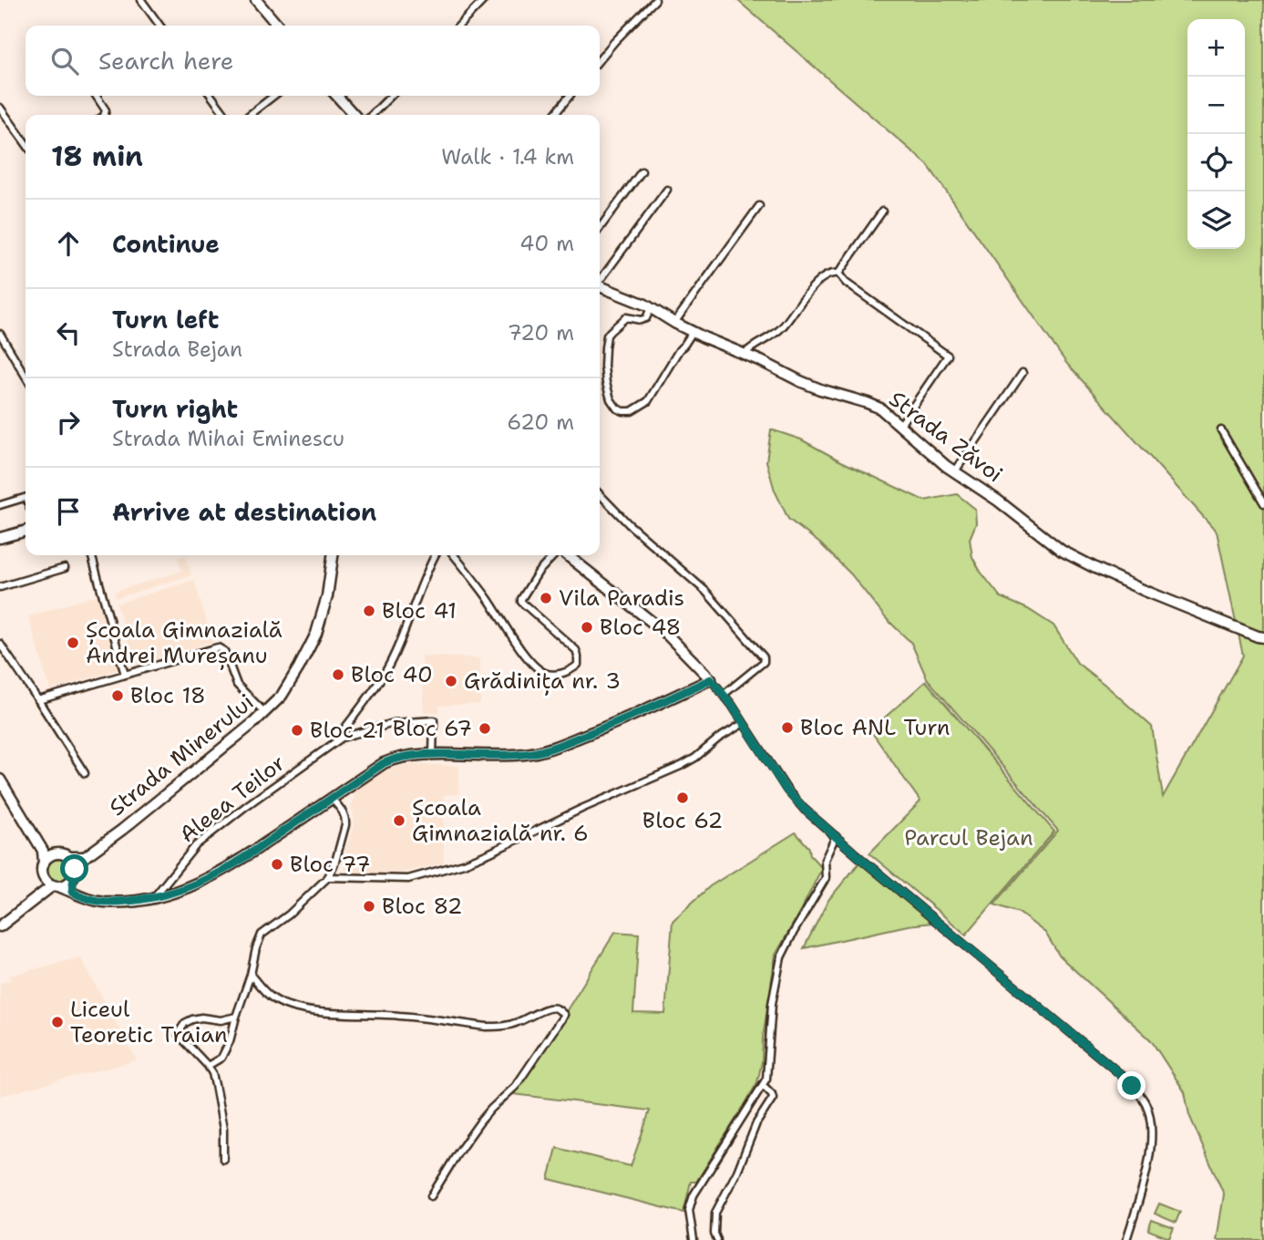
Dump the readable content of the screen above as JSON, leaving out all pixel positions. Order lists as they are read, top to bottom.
{
  "streets": {
    "street": ["Strada Zăvoi", "Strada Minerului", "Aleea Teilor"]
  },
  "parks": ["Parcul Bejan"],
  "places": [
    "Vila Paradis",
    "Bloc 41",
    "Bloc 48",
    "Școala Gimnazială Andrei Mureșanu",
    "Bloc 40",
    "Grădinița nr. 3",
    "Bloc 18",
    "Bloc ANL Turn",
    "Bloc 67",
    "Bloc 21",
    "Bloc 62",
    "Școala Gimnazială nr. 6",
    "Bloc 77",
    "Bloc 82",
    "Liceul Teoretic Traian"
  ],
  "page": {
    "map_buttons": ["+", "−"],
    "search": "Search here",
    "heading": ["18 min", "Walk · 1.4 km"],
    "list": [
      ["Continue", "40 m"],
      ["Turn left", "Strada Bejan", "720 m"],
      ["Turn right", "Strada Mihai Eminescu", "620 m"],
      "Arrive at destination"
    ]
  }
}
